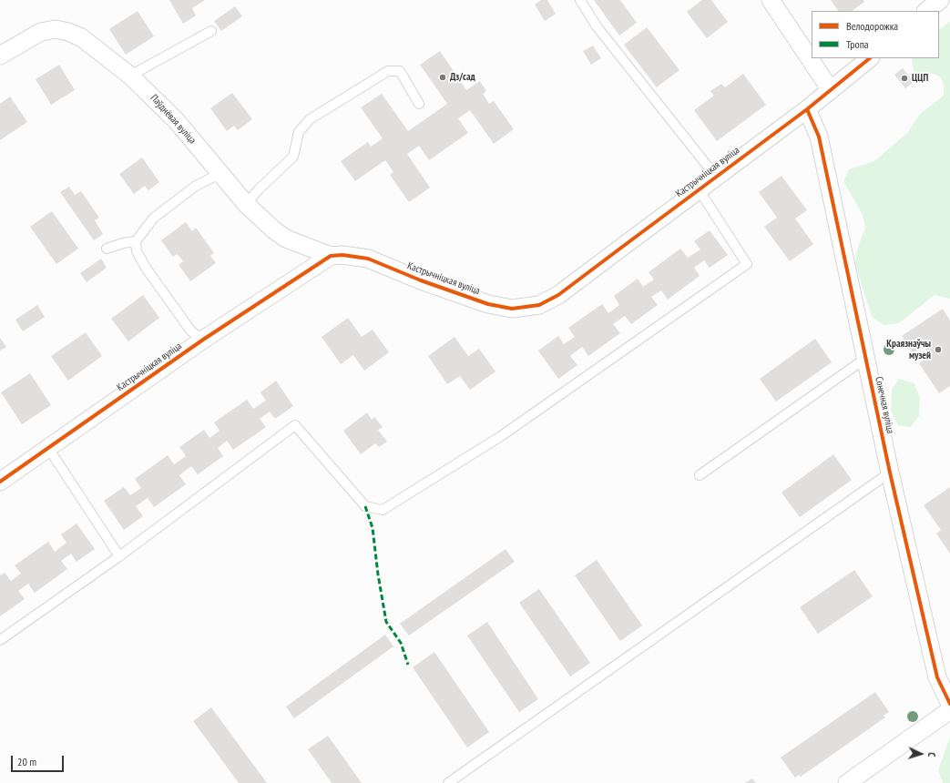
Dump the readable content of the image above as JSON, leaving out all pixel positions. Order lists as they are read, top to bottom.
{
  "streets": {
    "street": ["Паўднёвая вуліца", "Кастрычніцкая вуліца", "Сонечная вуліца"]
  },
  "crossings": [
    ["Паўднёвая вуліца", "Кастрычніцкая вуліца"],
    ["Кастрычніцкая вуліца", "Сонечная вуліца"]
  ],
  "places": ["Дз/сад", "ЦЦП", "Краязнаўчы музей"],
  "legend": ["Велодорожка", "Тропа"],
  "scale_bar": "20 m",
  "north": "right"
}
